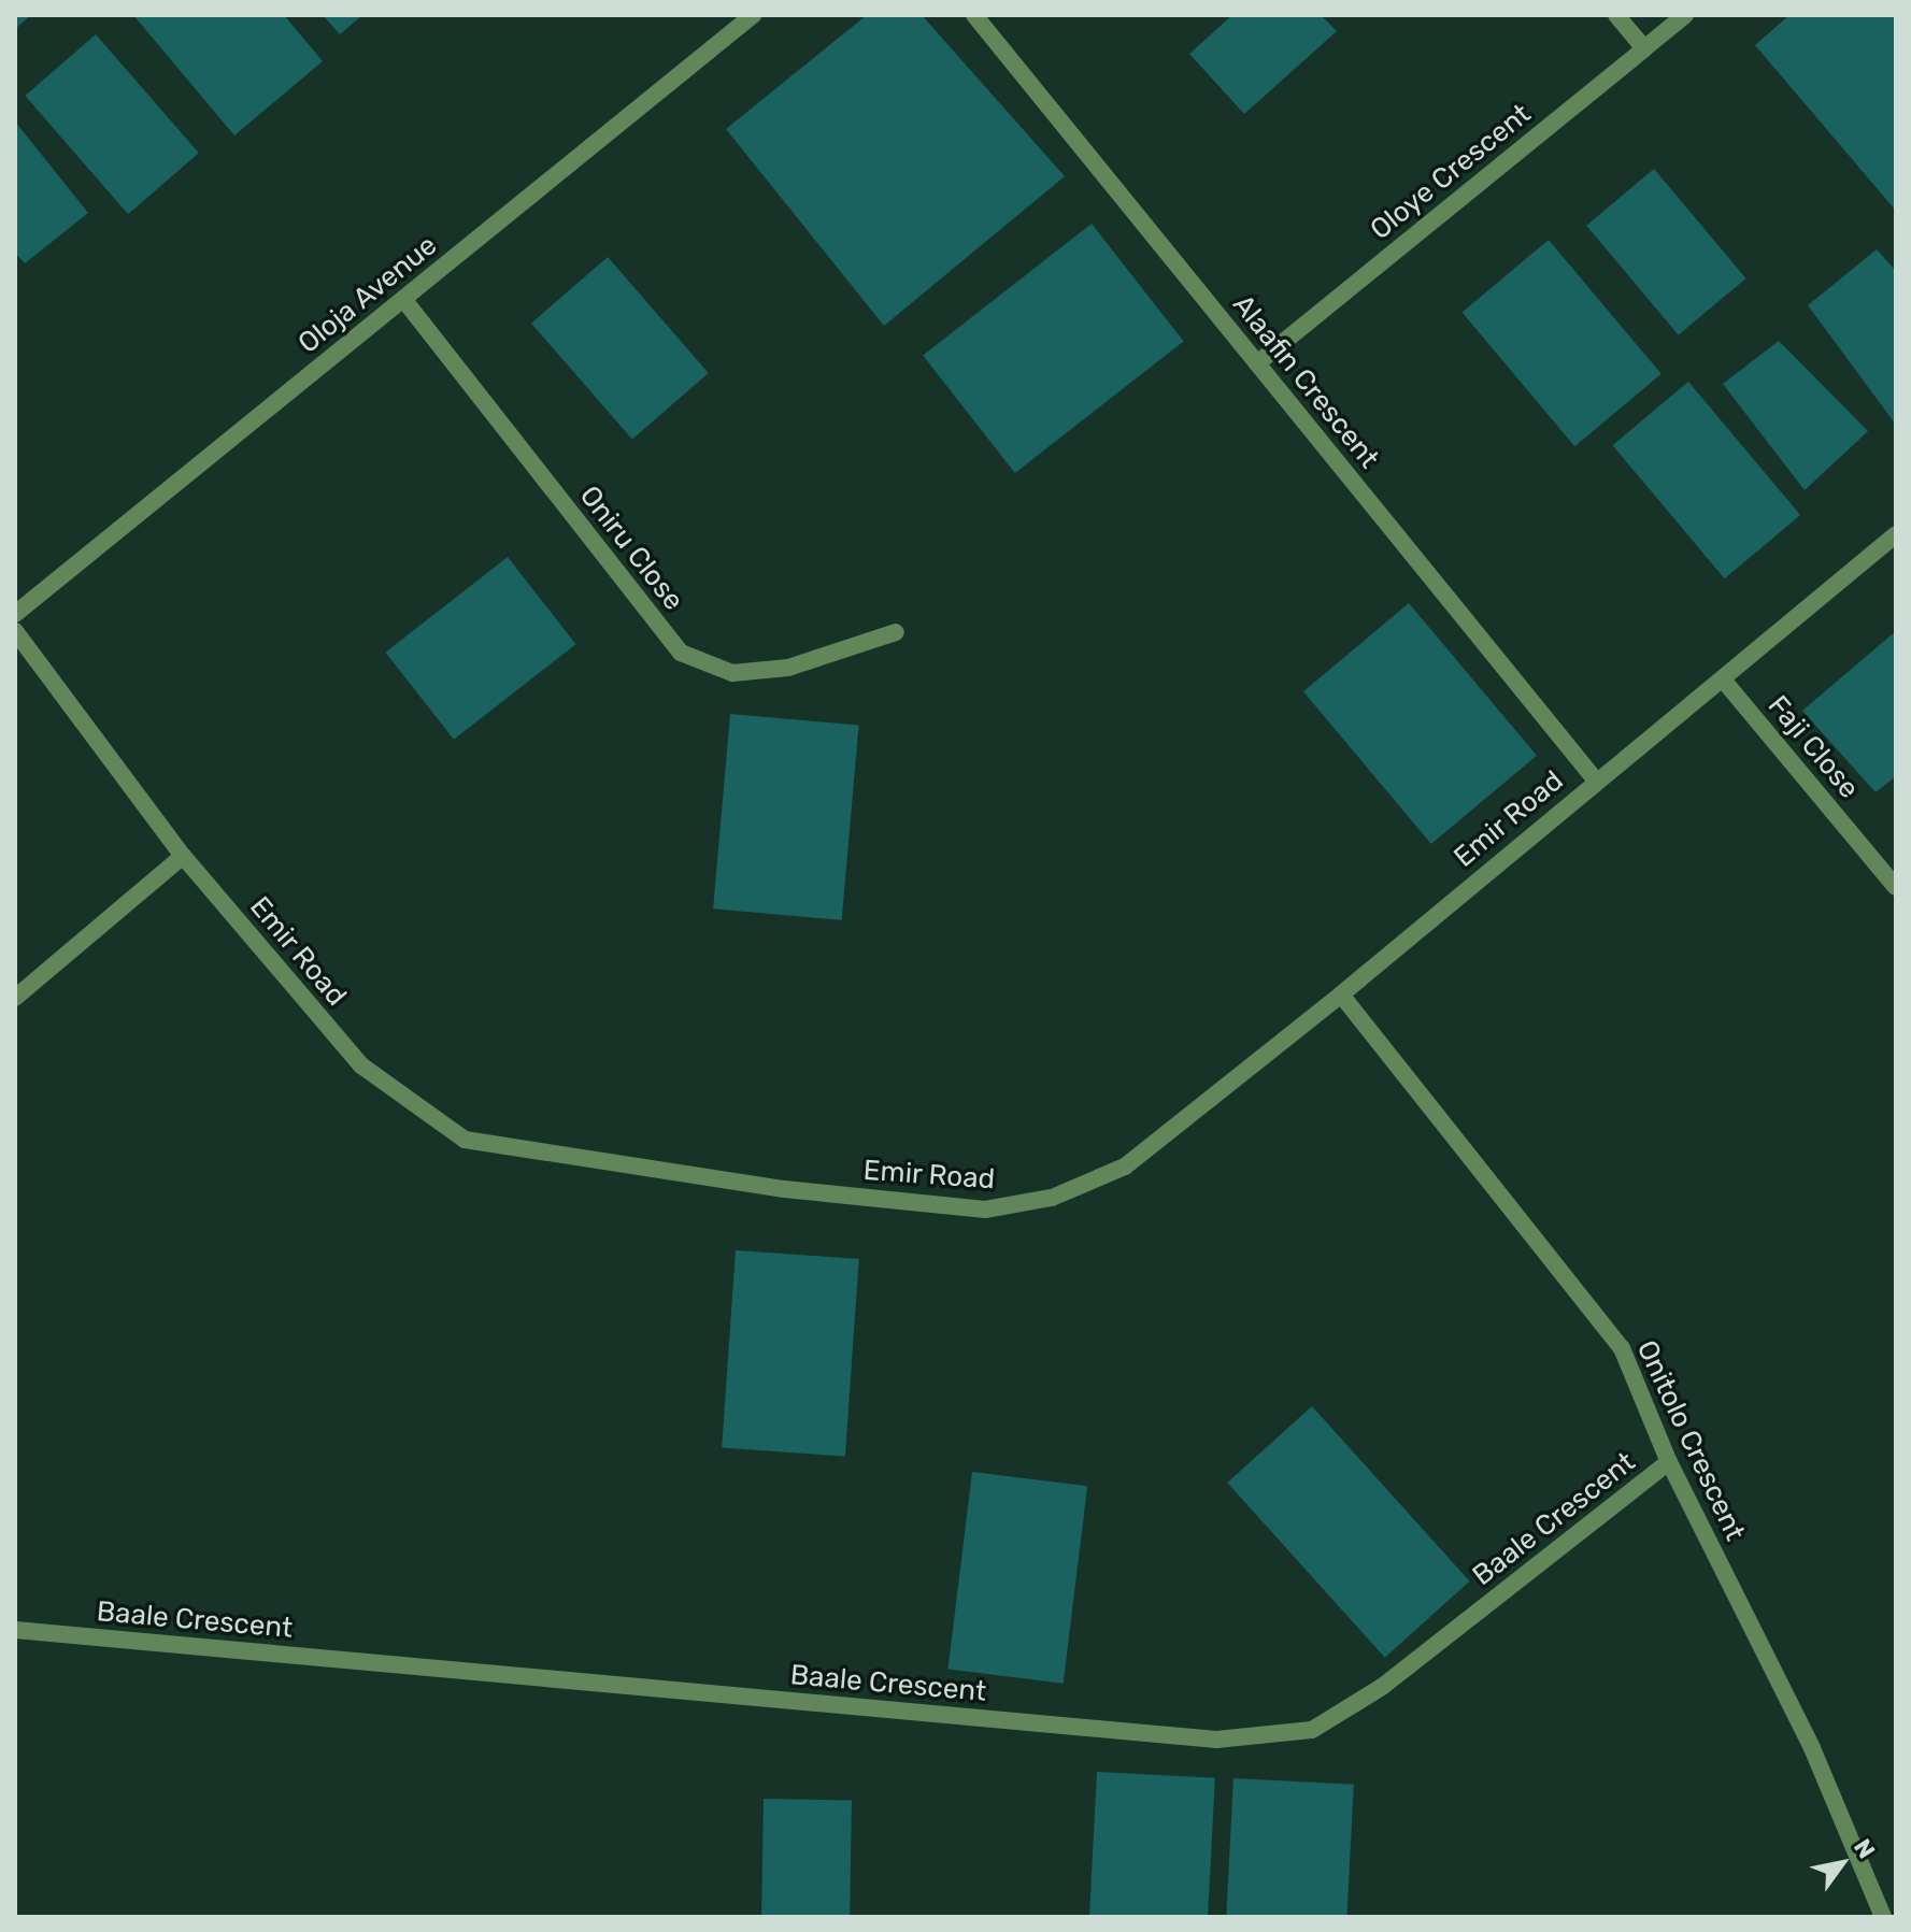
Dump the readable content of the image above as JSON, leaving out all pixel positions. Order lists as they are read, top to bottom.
{
  "streets": {
    "street": [
      "Oloye Crescent",
      "Oloja Avenue",
      "Alaafin Crescent",
      "Oniru Close",
      "Faji Close",
      "Emir Road",
      "Onitolo Crescent",
      "Baale Crescent"
    ]
  },
  "crossings": [
    ["Oloye Crescent", "Alaafin Crescent"],
    ["Oloja Avenue", "Oniru Close"],
    ["Alaafin Crescent", "Emir Road"],
    ["Faji Close", "Emir Road"],
    ["Emir Road", "Onitolo Crescent"],
    ["Onitolo Crescent", "Baale Crescent"]
  ],
  "north": "top right"
}
